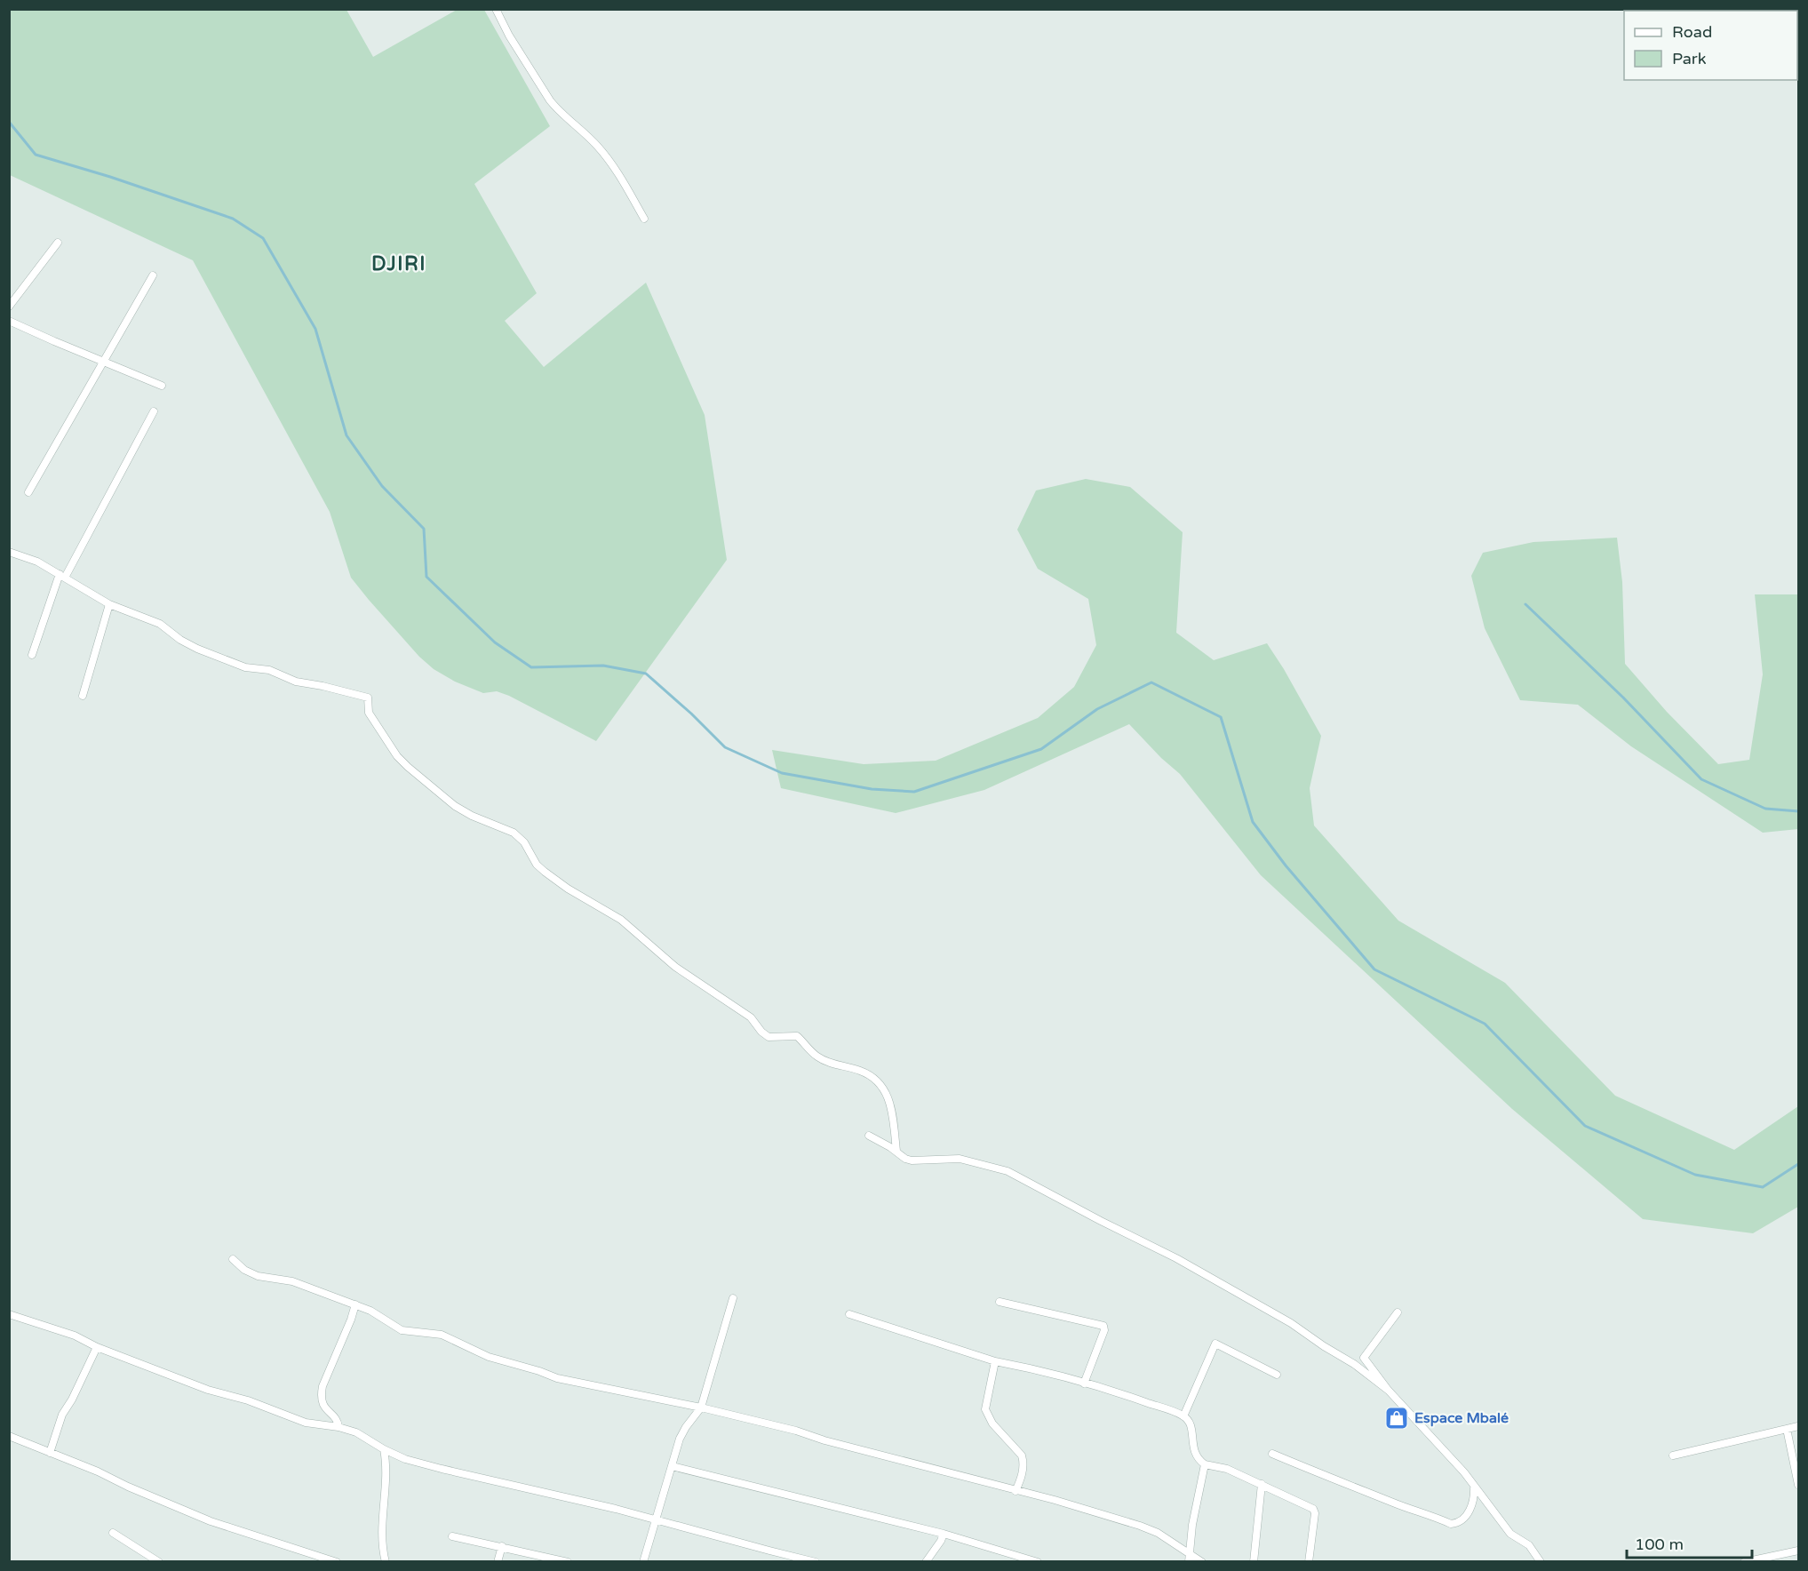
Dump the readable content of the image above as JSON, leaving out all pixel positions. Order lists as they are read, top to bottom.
{
  "districts": ["DJIRI"],
  "places": {
    "shop": ["Espace Mbalé"]
  },
  "legend": ["Road", "Park"],
  "scale_bar": "100 m"
}
